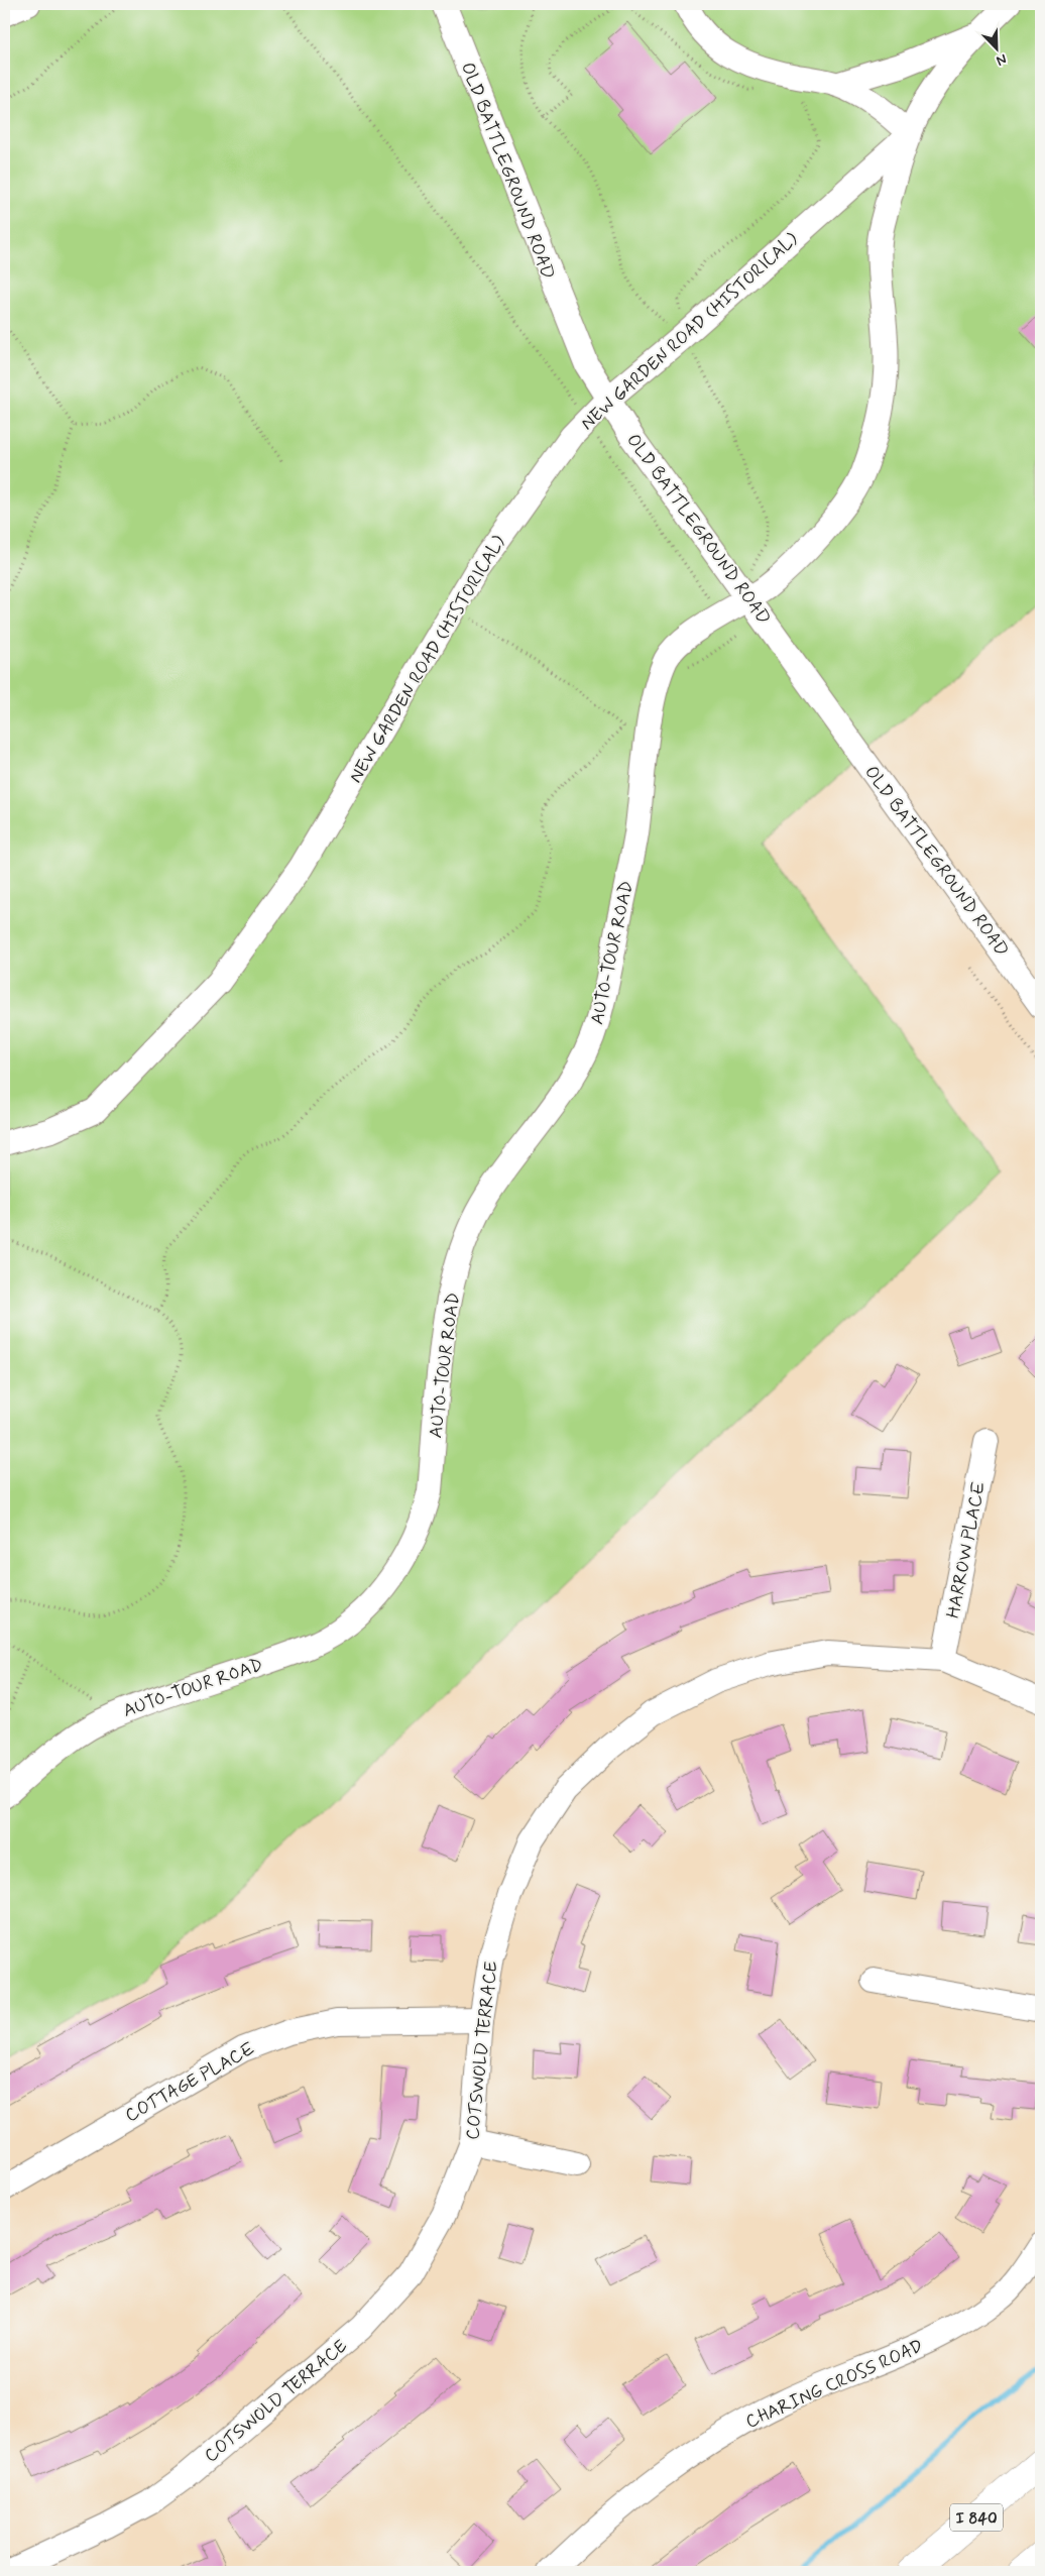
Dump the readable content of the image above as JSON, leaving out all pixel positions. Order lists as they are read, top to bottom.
{
  "streets": {
    "highway": ["I 840"],
    "street": [
      "OLD BATTLEGROUND ROAD",
      "NEW GARDEN ROAD (HISTORICAL)",
      "AUTO-TOUR ROAD",
      "HARROW PLACE",
      "COTSWOLD TERRACE",
      "COTTAGE PLACE",
      "CHARING CROSS ROAD"
    ]
  },
  "crossings": [
    ["OLD BATTLEGROUND ROAD", "NEW GARDEN ROAD (HISTORICAL)"],
    ["OLD BATTLEGROUND ROAD", "AUTO-TOUR ROAD"],
    ["NEW GARDEN ROAD (HISTORICAL)", "AUTO-TOUR ROAD"],
    ["HARROW PLACE", "COTSWOLD TERRACE"],
    ["COTSWOLD TERRACE", "COTTAGE PLACE"]
  ],
  "north": "bottom right"
}
